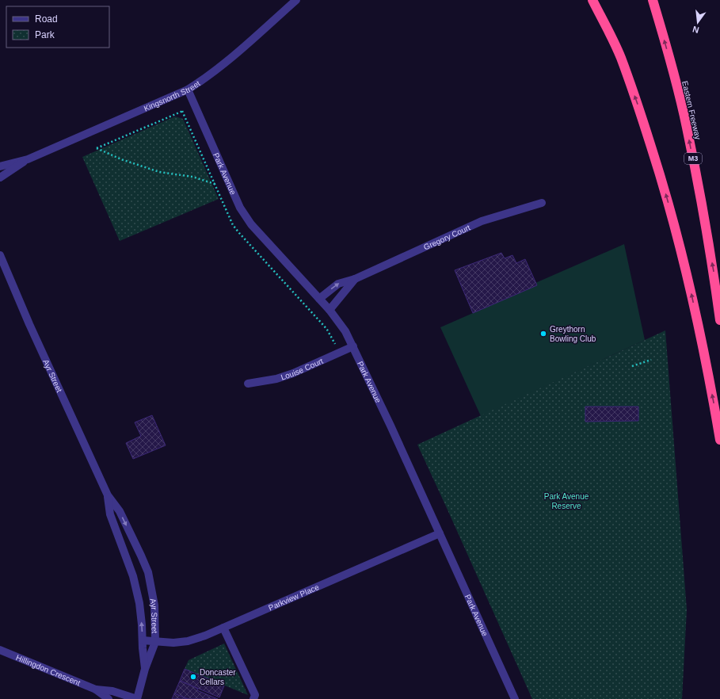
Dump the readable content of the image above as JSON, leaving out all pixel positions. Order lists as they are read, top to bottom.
{
  "streets": {
    "highway": ["Eastern Freeway", "M3"],
    "street": [
      "Kingsnorth Street",
      "Park Avenue",
      "Gregory Court",
      "Louise Court",
      "Ayr Street",
      "Parkview Place",
      "Hillingdon Crescent"
    ]
  },
  "crossings": [
    ["Kingsnorth Street", "Park Avenue"],
    ["Park Avenue", "Gregory Court"],
    ["Park Avenue", "Louise Court"],
    ["Park Avenue", "Parkview Place"],
    ["Ayr Street", "Parkview Place"],
    ["Ayr Street", "Hillingdon Crescent"]
  ],
  "parks": ["Park Avenue Reserve"],
  "places": ["Greythorn Bowling Club", "Doncaster Cellars"],
  "legend": ["Road", "Park"],
  "north": "bottom"
}
